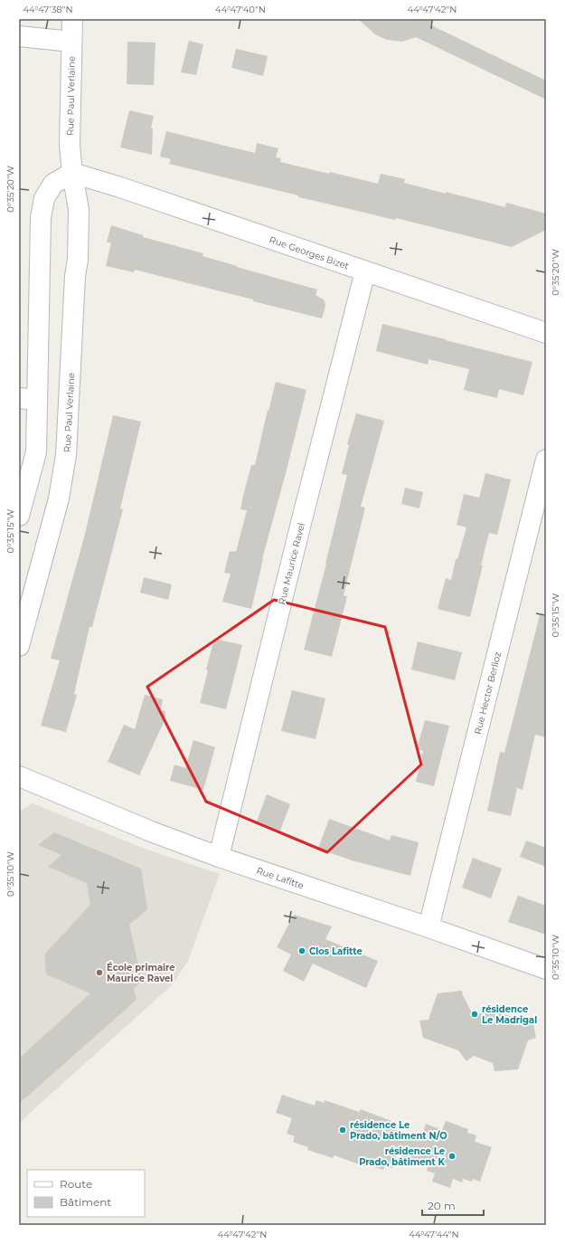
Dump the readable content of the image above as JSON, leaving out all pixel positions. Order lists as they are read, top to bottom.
{
  "streets": {
    "street": [
      "Rue Paul Verlaine",
      "Rue Georges Bizet",
      "Rue Maurice Ravel",
      "Rue Hector Berlioz",
      "Rue Lafitte"
    ]
  },
  "crossings": [
    ["Rue Paul Verlaine", "Rue Georges Bizet"],
    ["Rue Georges Bizet", "Rue Maurice Ravel"],
    ["Rue Maurice Ravel", "Rue Lafitte"],
    ["Rue Hector Berlioz", "Rue Lafitte"]
  ],
  "places": [
    "Clos Lafitte",
    "École primaire Maurice Ravel",
    "résidence Le Madrigal",
    "résidence Le Prado, bâtiment N/O",
    "résidence Le Prado, bâtiment K"
  ],
  "legend": ["Route", "Bâtiment"],
  "scale_bar": "20 m",
  "coordinates": [
    "44°47'38\"N",
    "44°47'40\"N",
    "44°47'42\"N",
    "0°35'20\"W",
    "0°35'15\"W",
    "0°35'10\"W",
    "44°47'44\"N"
  ]
}
